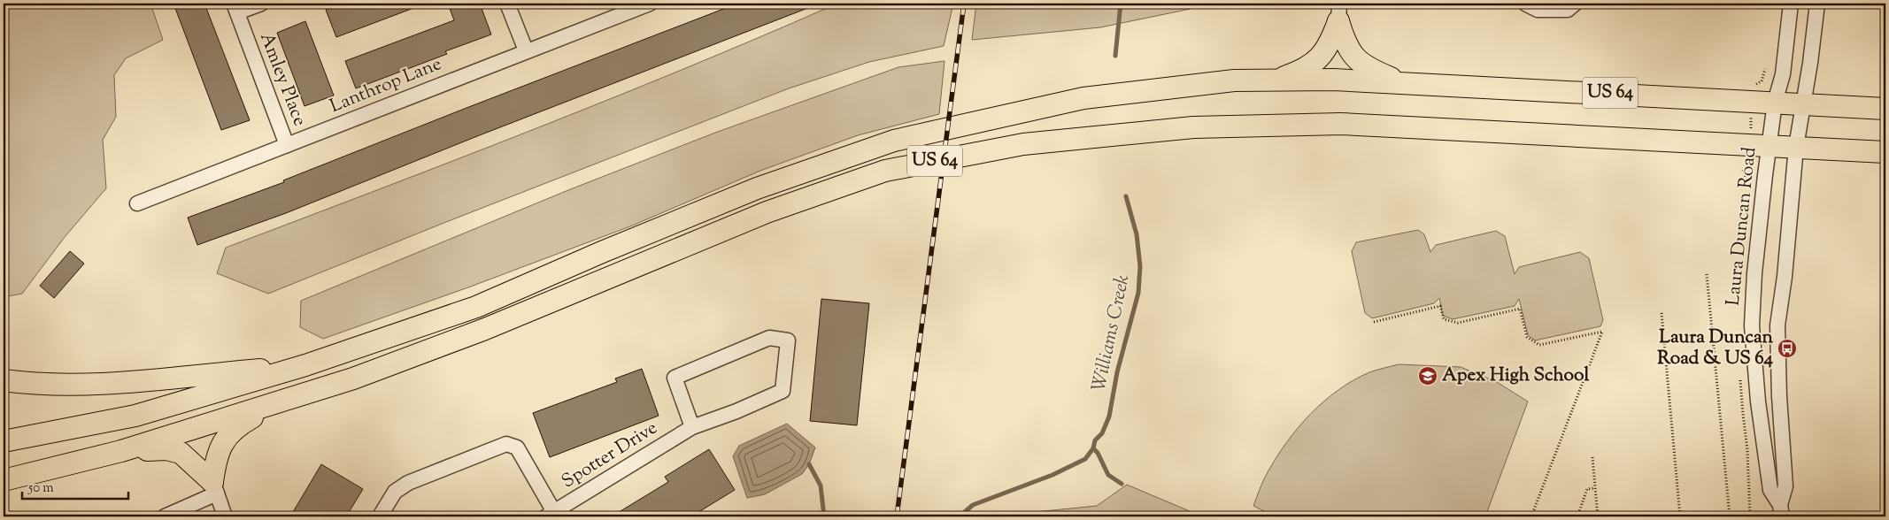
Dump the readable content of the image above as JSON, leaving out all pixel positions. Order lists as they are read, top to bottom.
{
  "streets": {
    "highway": ["US 64"],
    "street": [
      "Amley Place",
      "Lanthrop Lane",
      "Laura Duncan Road",
      "Spotter Drive"
    ]
  },
  "crossings": [
    ["Amley Place", "Lanthrop Lane"],
    ["US 64", "Laura Duncan Road"]
  ],
  "water": ["Williams Creek"],
  "places": {
    "bus stop": ["Laura Duncan Road & US 64"],
    "school or university": ["Apex High School"]
  },
  "scale_bar": "50 m"
}
